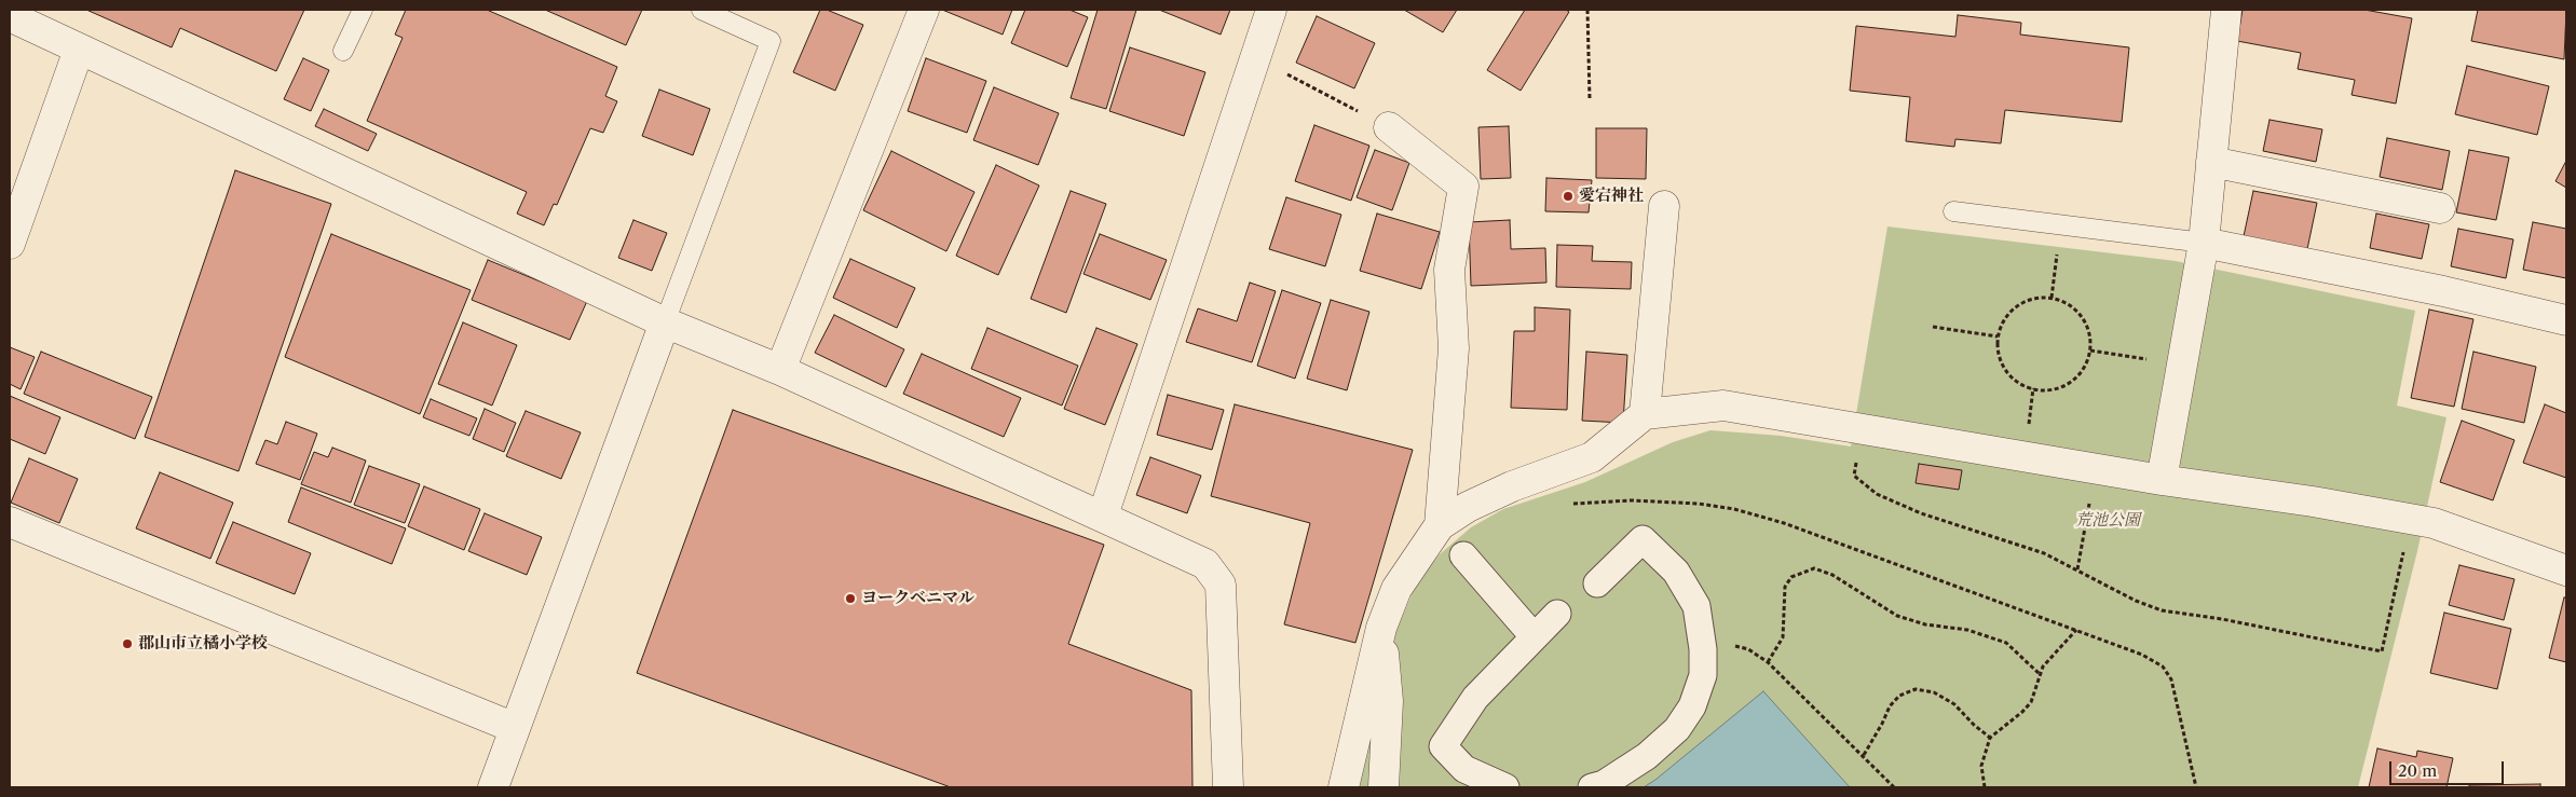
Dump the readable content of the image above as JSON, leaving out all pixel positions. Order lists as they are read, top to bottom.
{
  "parks": ["荒池公園"],
  "places": ["愛宕神社", "ヨークベニマル", "郡山市立橘小学校"],
  "scale_bar": "20 m"
}
